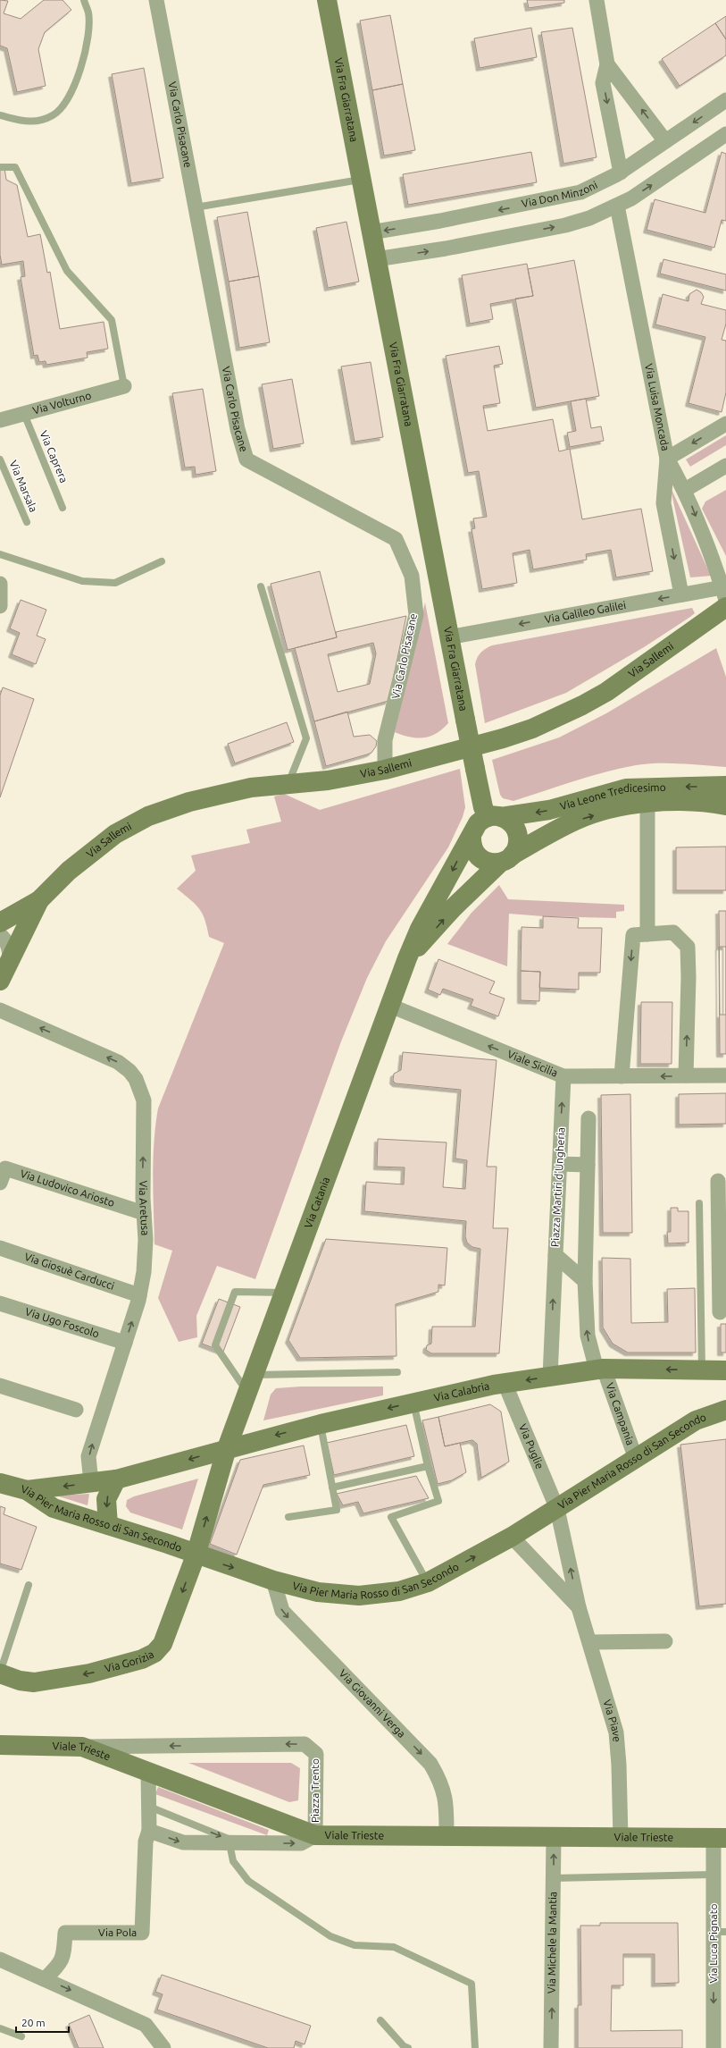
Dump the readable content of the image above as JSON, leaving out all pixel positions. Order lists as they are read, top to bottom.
{
  "streets": {
    "street": [
      "Via Fra Giarratana",
      "Via Carlo Pisacane",
      "Via Don Minzoni",
      "Via Volturno",
      "Via Luisa Moncada",
      "Via Galileo Galilei",
      "Via Sallemi",
      "Via Leone Tredicesimo",
      "Viale Sicilia",
      "Piazza Martiri d'Ungheria",
      "Via Ludovico Ariosto",
      "Via Catania",
      "Via Aretusa",
      "Via Giosuè Carducci",
      "Via Ugo Foscolo",
      "Via Calabria",
      "Via Campania",
      "Via Puglie",
      "Via Pier Maria Rosso di San Secondo",
      "Via Gorizia",
      "Via Giovanni Verga",
      "Via Piave",
      "Viale Trieste",
      "Piazza Trento",
      "Via Pola",
      "Via Michele la Mantia",
      "Via Luca Pignato"
    ],
    "lane": ["Via Caprera", "Via Marsala"]
  },
  "crossings": [
    ["Via Fra Giarratana", "Via Don Minzoni"],
    ["Via Fra Giarratana", "Via Galileo Galilei"],
    ["Via Fra Giarratana", "Via Leone Tredicesimo"],
    ["Via Fra Giarratana", "Via Catania"],
    ["Via Carlo Pisacane", "Via Sallemi"],
    ["Via Volturno", "Via Caprera"],
    ["Via Luisa Moncada", "Via Galileo Galilei"],
    ["Via Leone Tredicesimo", "Via Catania"],
    ["Viale Sicilia", "Piazza Martiri d'Ungheria"],
    ["Viale Sicilia", "Via Catania"],
    ["Via Ludovico Ariosto", "Via Aretusa"],
    ["Via Catania", "Via Calabria"],
    ["Via Catania", "Via Gorizia"],
    ["Via Aretusa", "Via Giosuè Carducci"],
    ["Via Aretusa", "Via Ugo Foscolo"],
    ["Via Aretusa", "Via Calabria"],
    ["Via Calabria", "Via Campania"],
    ["Via Calabria", "Via Puglie"],
    ["Via Calabria", "Via Pier Maria Rosso di San Secondo"],
    ["Via Calabria", "Via Gorizia"],
    ["Via Campania", "Via Pier Maria Rosso di San Secondo"],
    ["Via Puglie", "Via Pier Maria Rosso di San Secondo"],
    ["Via Puglie", "Via Piave"],
    ["Via Pier Maria Rosso di San Secondo", "Via Gorizia"],
    ["Via Pier Maria Rosso di San Secondo", "Via Giovanni Verga"],
    ["Via Pier Maria Rosso di San Secondo", "Via Piave"],
    ["Via Giovanni Verga", "Viale Trieste"],
    ["Via Piave", "Viale Trieste"],
    ["Viale Trieste", "Piazza Trento"],
    ["Viale Trieste", "Via Michele la Mantia"],
    ["Viale Trieste", "Via Luca Pignato"],
    ["Piazza Trento", "Via Pola"]
  ],
  "one_way": [
    "Via Galileo Galilei",
    "Viale Sicilia",
    "Via Aretusa",
    "Via Giovanni Verga",
    "Via Michele la Mantia",
    "Via Luca Pignato"
  ],
  "scale_bar": "20 m"
}
